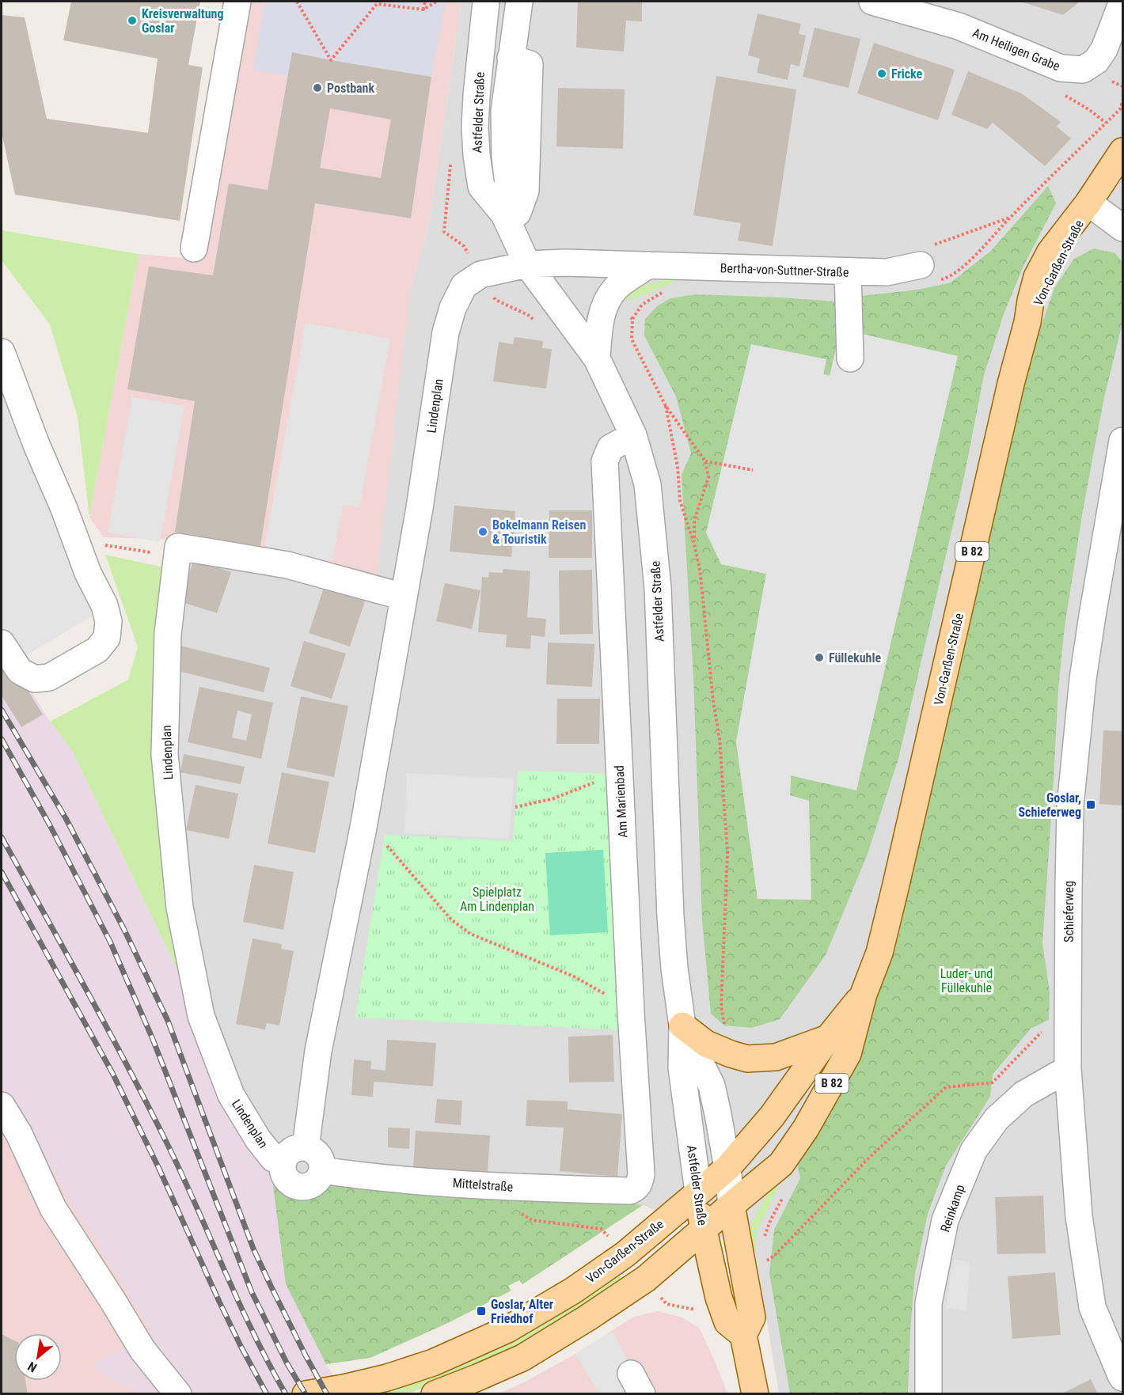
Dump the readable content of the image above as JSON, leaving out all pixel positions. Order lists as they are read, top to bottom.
{
  "streets": {
    "main road": ["Astfelder Straße", "Von-Garßen-Straße", "B 82"],
    "street": [
      "Am Heiligen Grabe",
      "Bertha-von-Suttner-Straße",
      "Lindenplan",
      "Am Marienbad",
      "Schieferweg",
      "Mittelstraße",
      "Reinkamp"
    ]
  },
  "crossings": [
    ["Astfelder Straße", "Von-Garßen-Straße"],
    ["Astfelder Straße", "Bertha-von-Suttner-Straße"],
    ["Astfelder Straße", "Lindenplan"],
    ["Astfelder Straße", "Am Marienbad"],
    ["Bertha-von-Suttner-Straße", "Lindenplan"],
    ["Lindenplan", "Mittelstraße"],
    ["Am Marienbad", "Mittelstraße"],
    ["Schieferweg", "Reinkamp"]
  ],
  "parks": ["Spielplatz Am Lindenplan", "Luder- und Füllekuhle"],
  "places": {
    "other": [
      "Kreisverwaltung Goslar",
      "Fricke",
      "Postbank",
      "Bokelmann Reisen & Touristik",
      "Füllekuhle"
    ],
    "transit": ["Goslar, Schieferweg", "Goslar, Alter Friedhof"]
  },
  "north": "bottom left"
}
